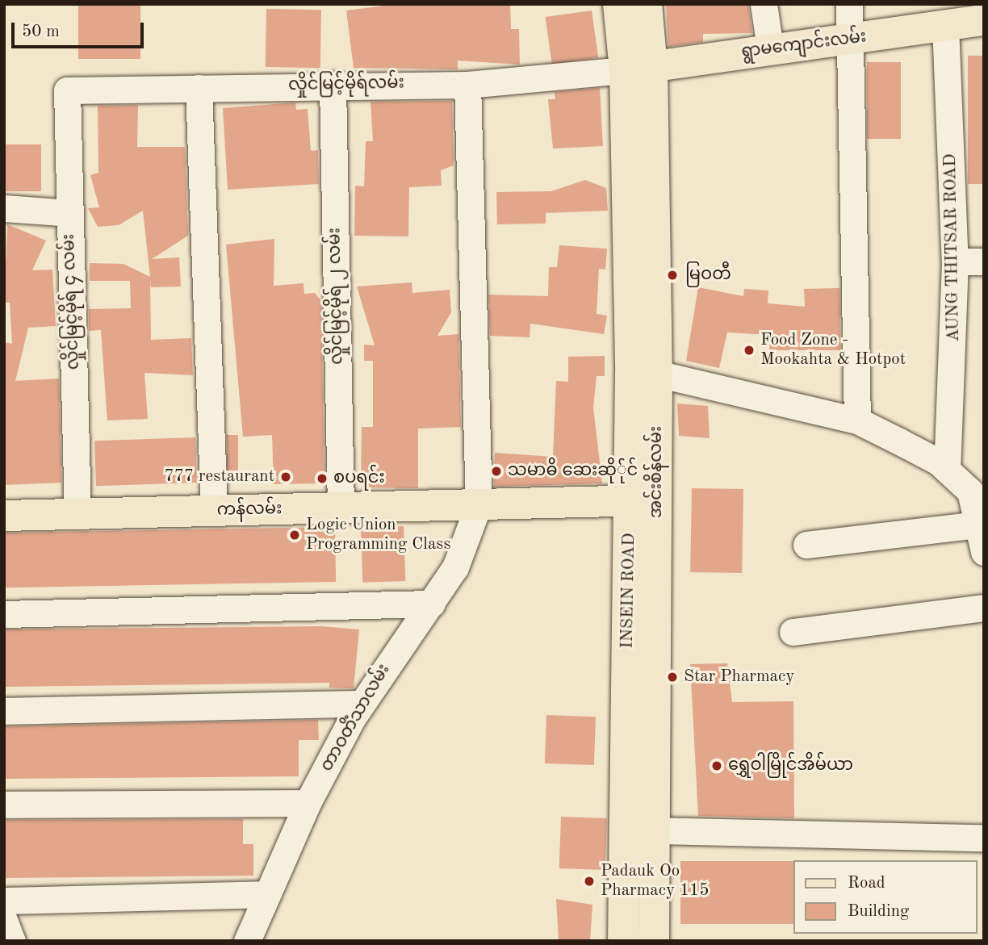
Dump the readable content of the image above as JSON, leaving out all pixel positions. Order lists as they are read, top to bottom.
{
  "streets": {
    "main road": [
      "ရွာမကျောင်းလမ်း",
      "အင်းစိန်လမ်း",
      "ကန်လမ်း",
      "INSEIN ROAD"
    ],
    "street": [
      "လှိုင်မြင့်မိုရ်လမ်း",
      "AUNG THITSAR ROAD",
      "လှိုင်မြင့်မိုရ် ၂ လမ်း",
      "လှိုင်မြင့်မိုရ် ၄ လမ်း",
      "တာဝတိံသာလမ်း"
    ]
  },
  "crossings": [
    ["ရွာမကျောင်းလမ်း", "လှိုင်မြင့်မိုရ်လမ်း"],
    ["ရွာမကျောင်းလမ်း", "AUNG THITSAR ROAD"],
    ["ရွာမကျောင်းလမ်း", "INSEIN ROAD"],
    ["လှိုင်မြင့်မိုရ်လမ်း", "လှိုင်မြင့်မိုရ် ၂ လမ်း"],
    ["လှိုင်မြင့်မိုရ်လမ်း", "လှိုင်မြင့်မိုရ် ၄ လမ်း"],
    ["လှိုင်မြင့်မိုရ်လမ်း", "INSEIN ROAD"],
    ["လှိုင်မြင့်မိုရ် ၂ လမ်း", "ကန်လမ်း"],
    ["လှိုင်မြင့်မိုရ် ၄ လမ်း", "ကန်လမ်း"],
    ["အင်းစိန်လမ်း", "ကန်လမ်း"],
    ["အင်းစိန်လမ်း", "INSEIN ROAD"],
    ["ကန်လမ်း", "INSEIN ROAD"],
    ["ကန်လမ်း", "တာဝတိံသာလမ်း"]
  ],
  "places": [
    "မြဝတီ",
    "Food Zone - Mookahta & Hotpot",
    "သမာဓိ ဆေးဆို်ုင်",
    "777 restaurant",
    "စပရင်း",
    "Logic Union Programming Class",
    "Star Pharmacy",
    "ရွှေဝါမြိုင်အိမ်ယာ",
    "Padauk Oo Pharmacy 115"
  ],
  "legend": ["Road", "Building"],
  "scale_bar": "50 m"
}
